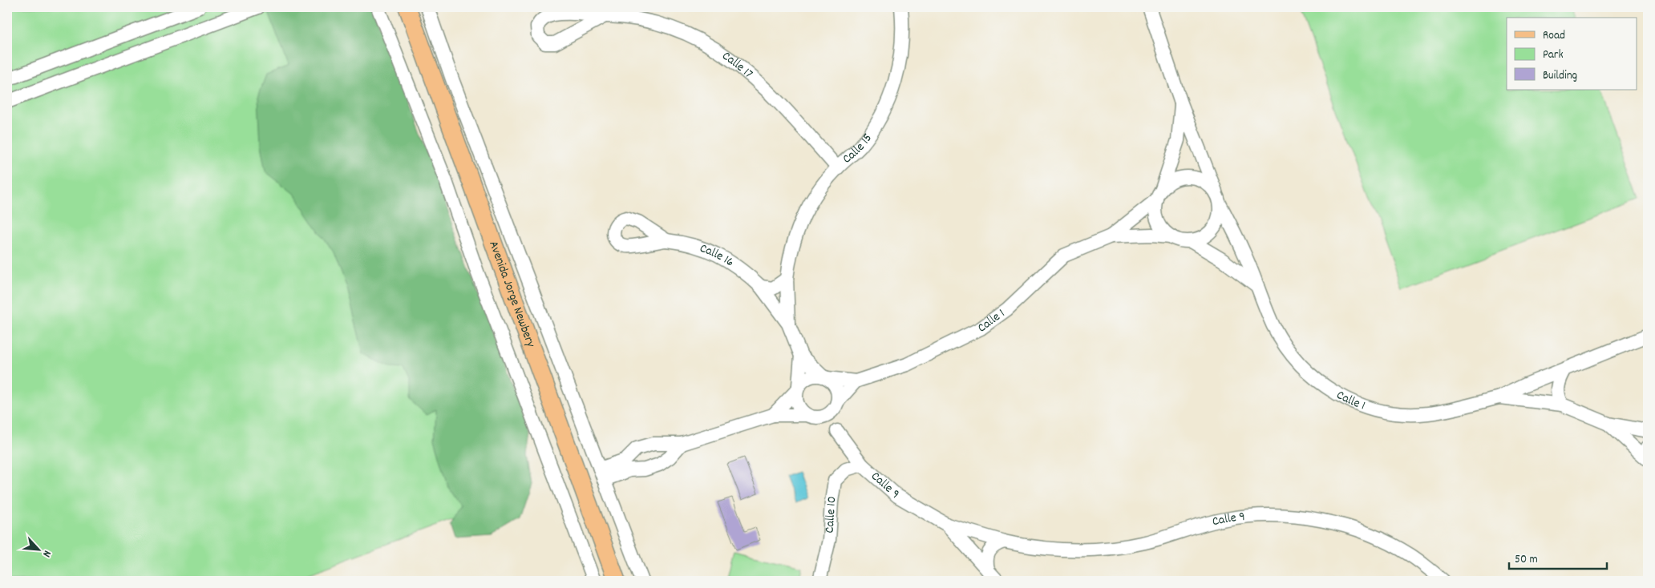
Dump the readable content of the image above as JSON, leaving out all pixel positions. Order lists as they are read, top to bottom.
{
  "streets": {
    "main road": ["Avenida Jorge Newbery"],
    "street": [
      "Calle 17",
      "Calle 15",
      "Calle 16",
      "Calle 1",
      "Calle 9",
      "Calle 10"
    ]
  },
  "crossings": [
    ["Calle 17", "Calle 15"],
    ["Calle 15", "Calle 16"],
    ["Calle 9", "Calle 10"]
  ],
  "legend": ["Road", "Park", "Building"],
  "scale_bar": "50 m",
  "north": "bottom right"
}
